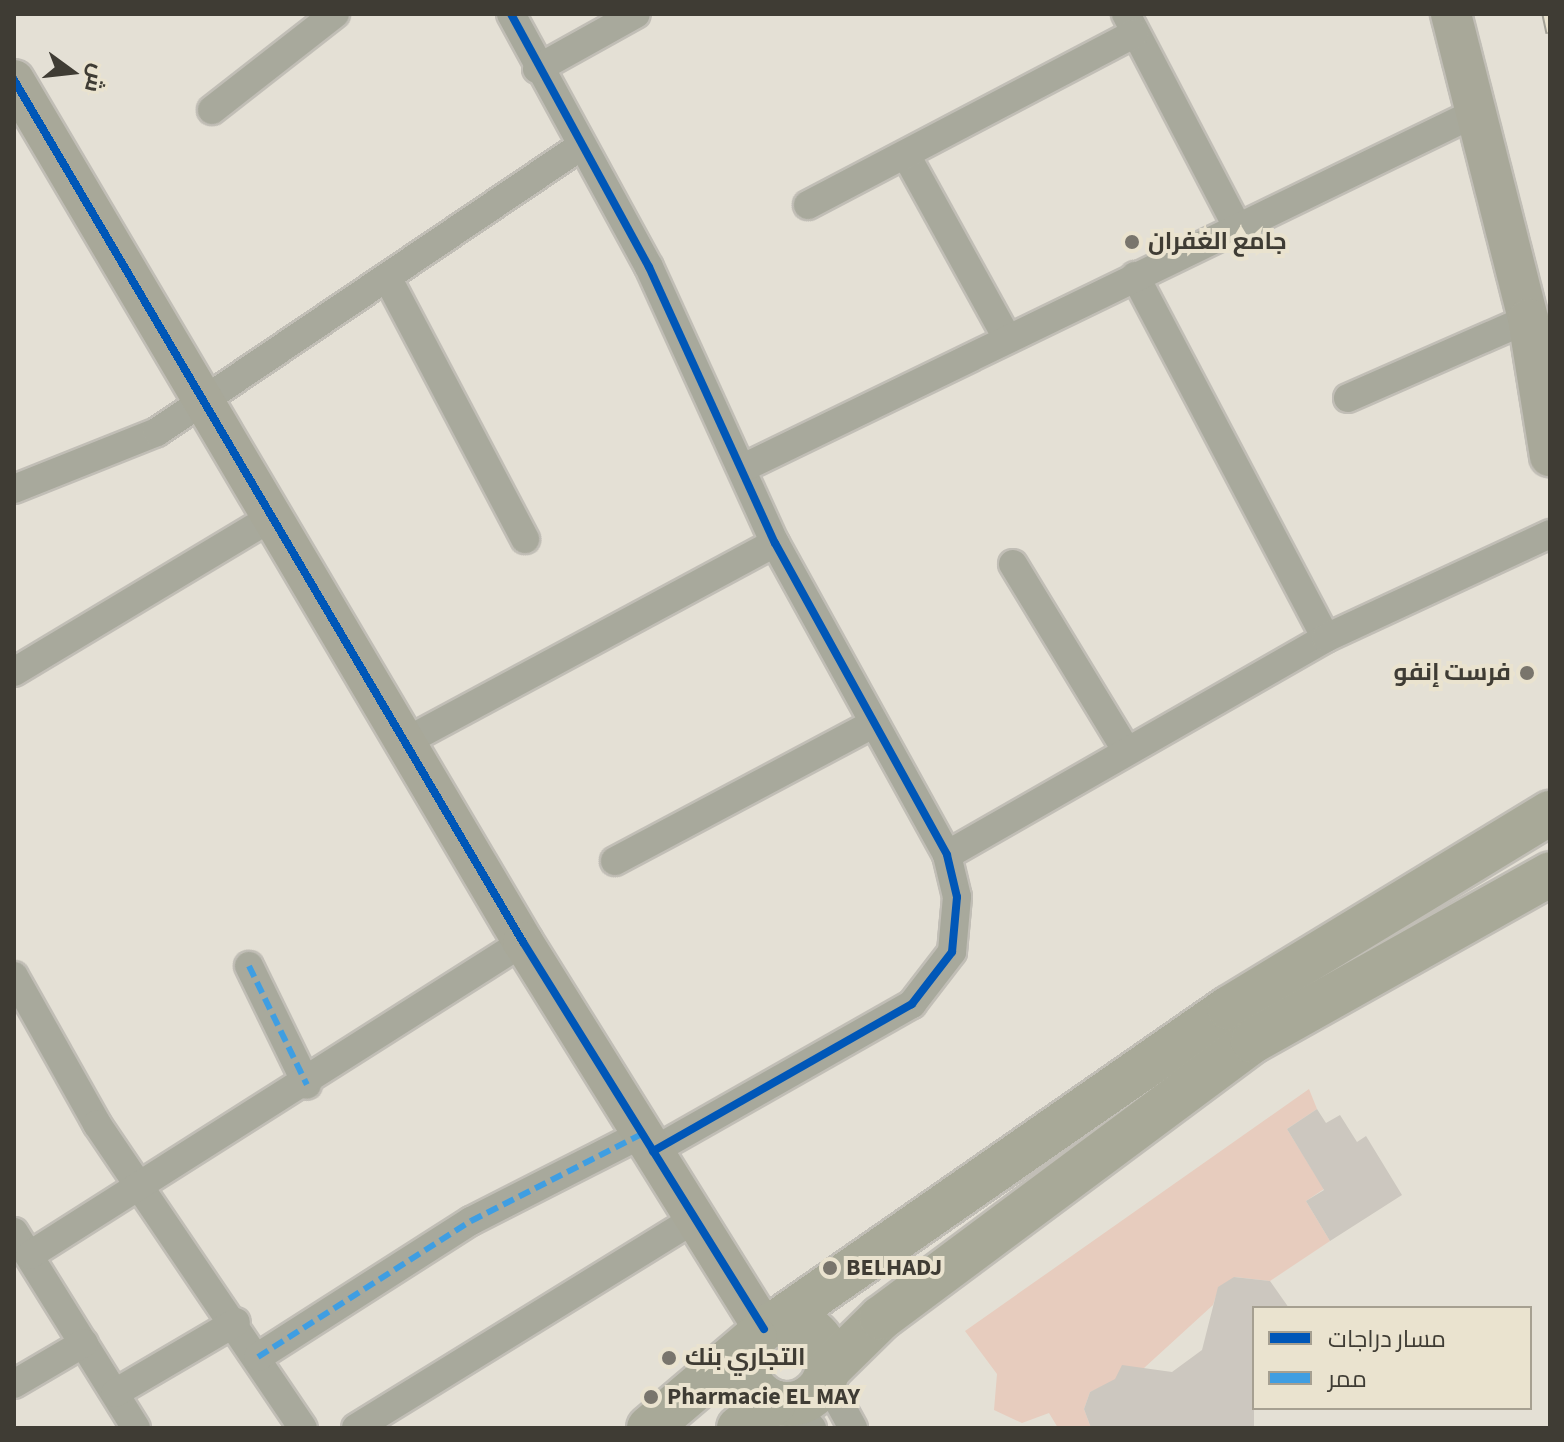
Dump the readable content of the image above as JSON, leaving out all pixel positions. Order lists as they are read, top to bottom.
{
  "places": [
    "جامع الغفران",
    "فرست إنفو",
    "BELHADJ",
    "التجاري بنك",
    "Pharmacie EL MAY"
  ],
  "legend": ["مسار دراجات", "ممر"],
  "north": "right"
}
